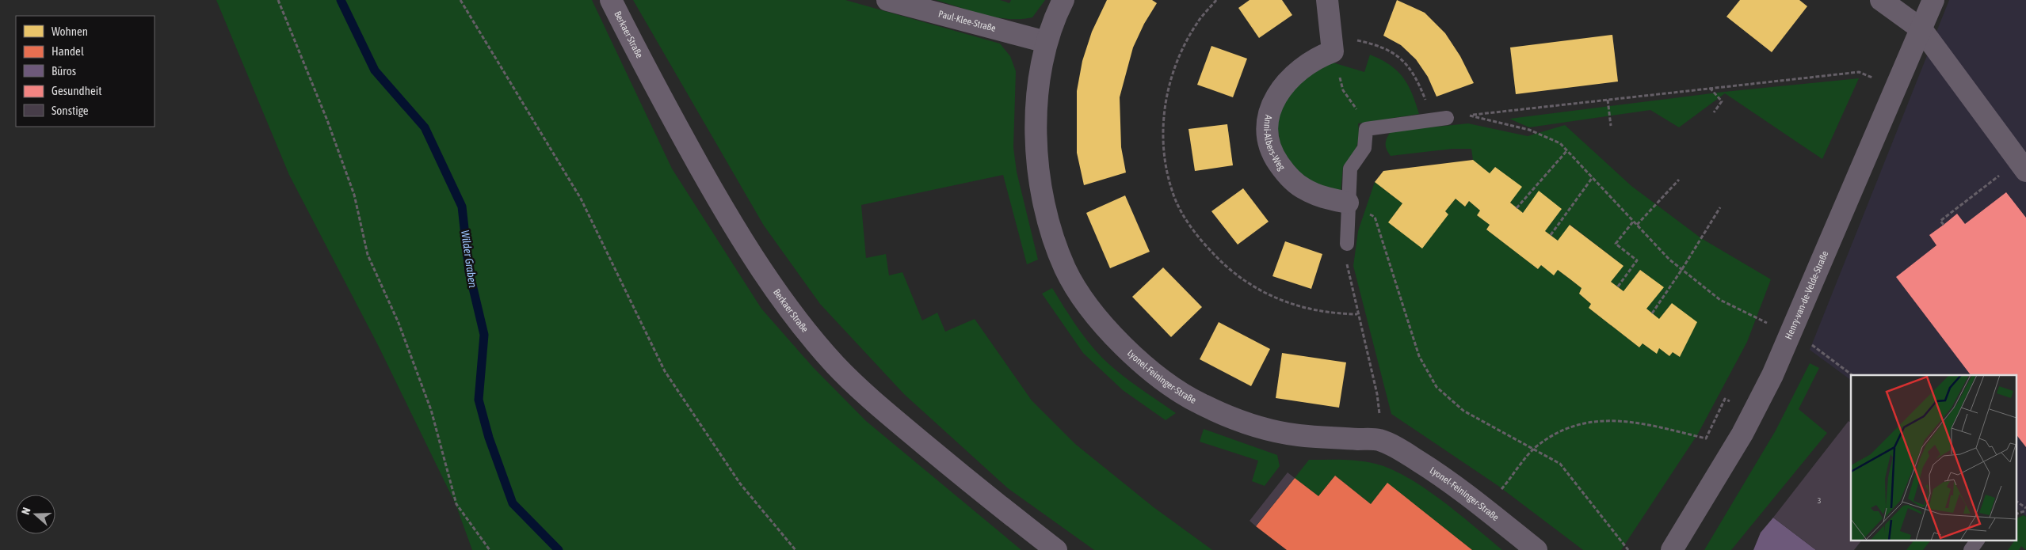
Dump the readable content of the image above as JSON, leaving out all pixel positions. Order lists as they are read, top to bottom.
{
  "streets": {
    "main road": ["Berkaer Straße"],
    "street": [
      "Paul-Klee-Straße",
      "Anni-Albers-Weg",
      "Henry-van-de-Velde-Straße",
      "Lyonel-Feininger-Straße"
    ]
  },
  "crossings": [
    ["Paul-Klee-Straße", "Lyonel-Feininger-Straße"]
  ],
  "water": ["Wilder Graben"],
  "house_numbers": ["3"],
  "legend": [
    "Wohnen",
    "Handel",
    "Büros",
    "Gesundheit",
    "Sonstige"
  ],
  "north": "left"
}
